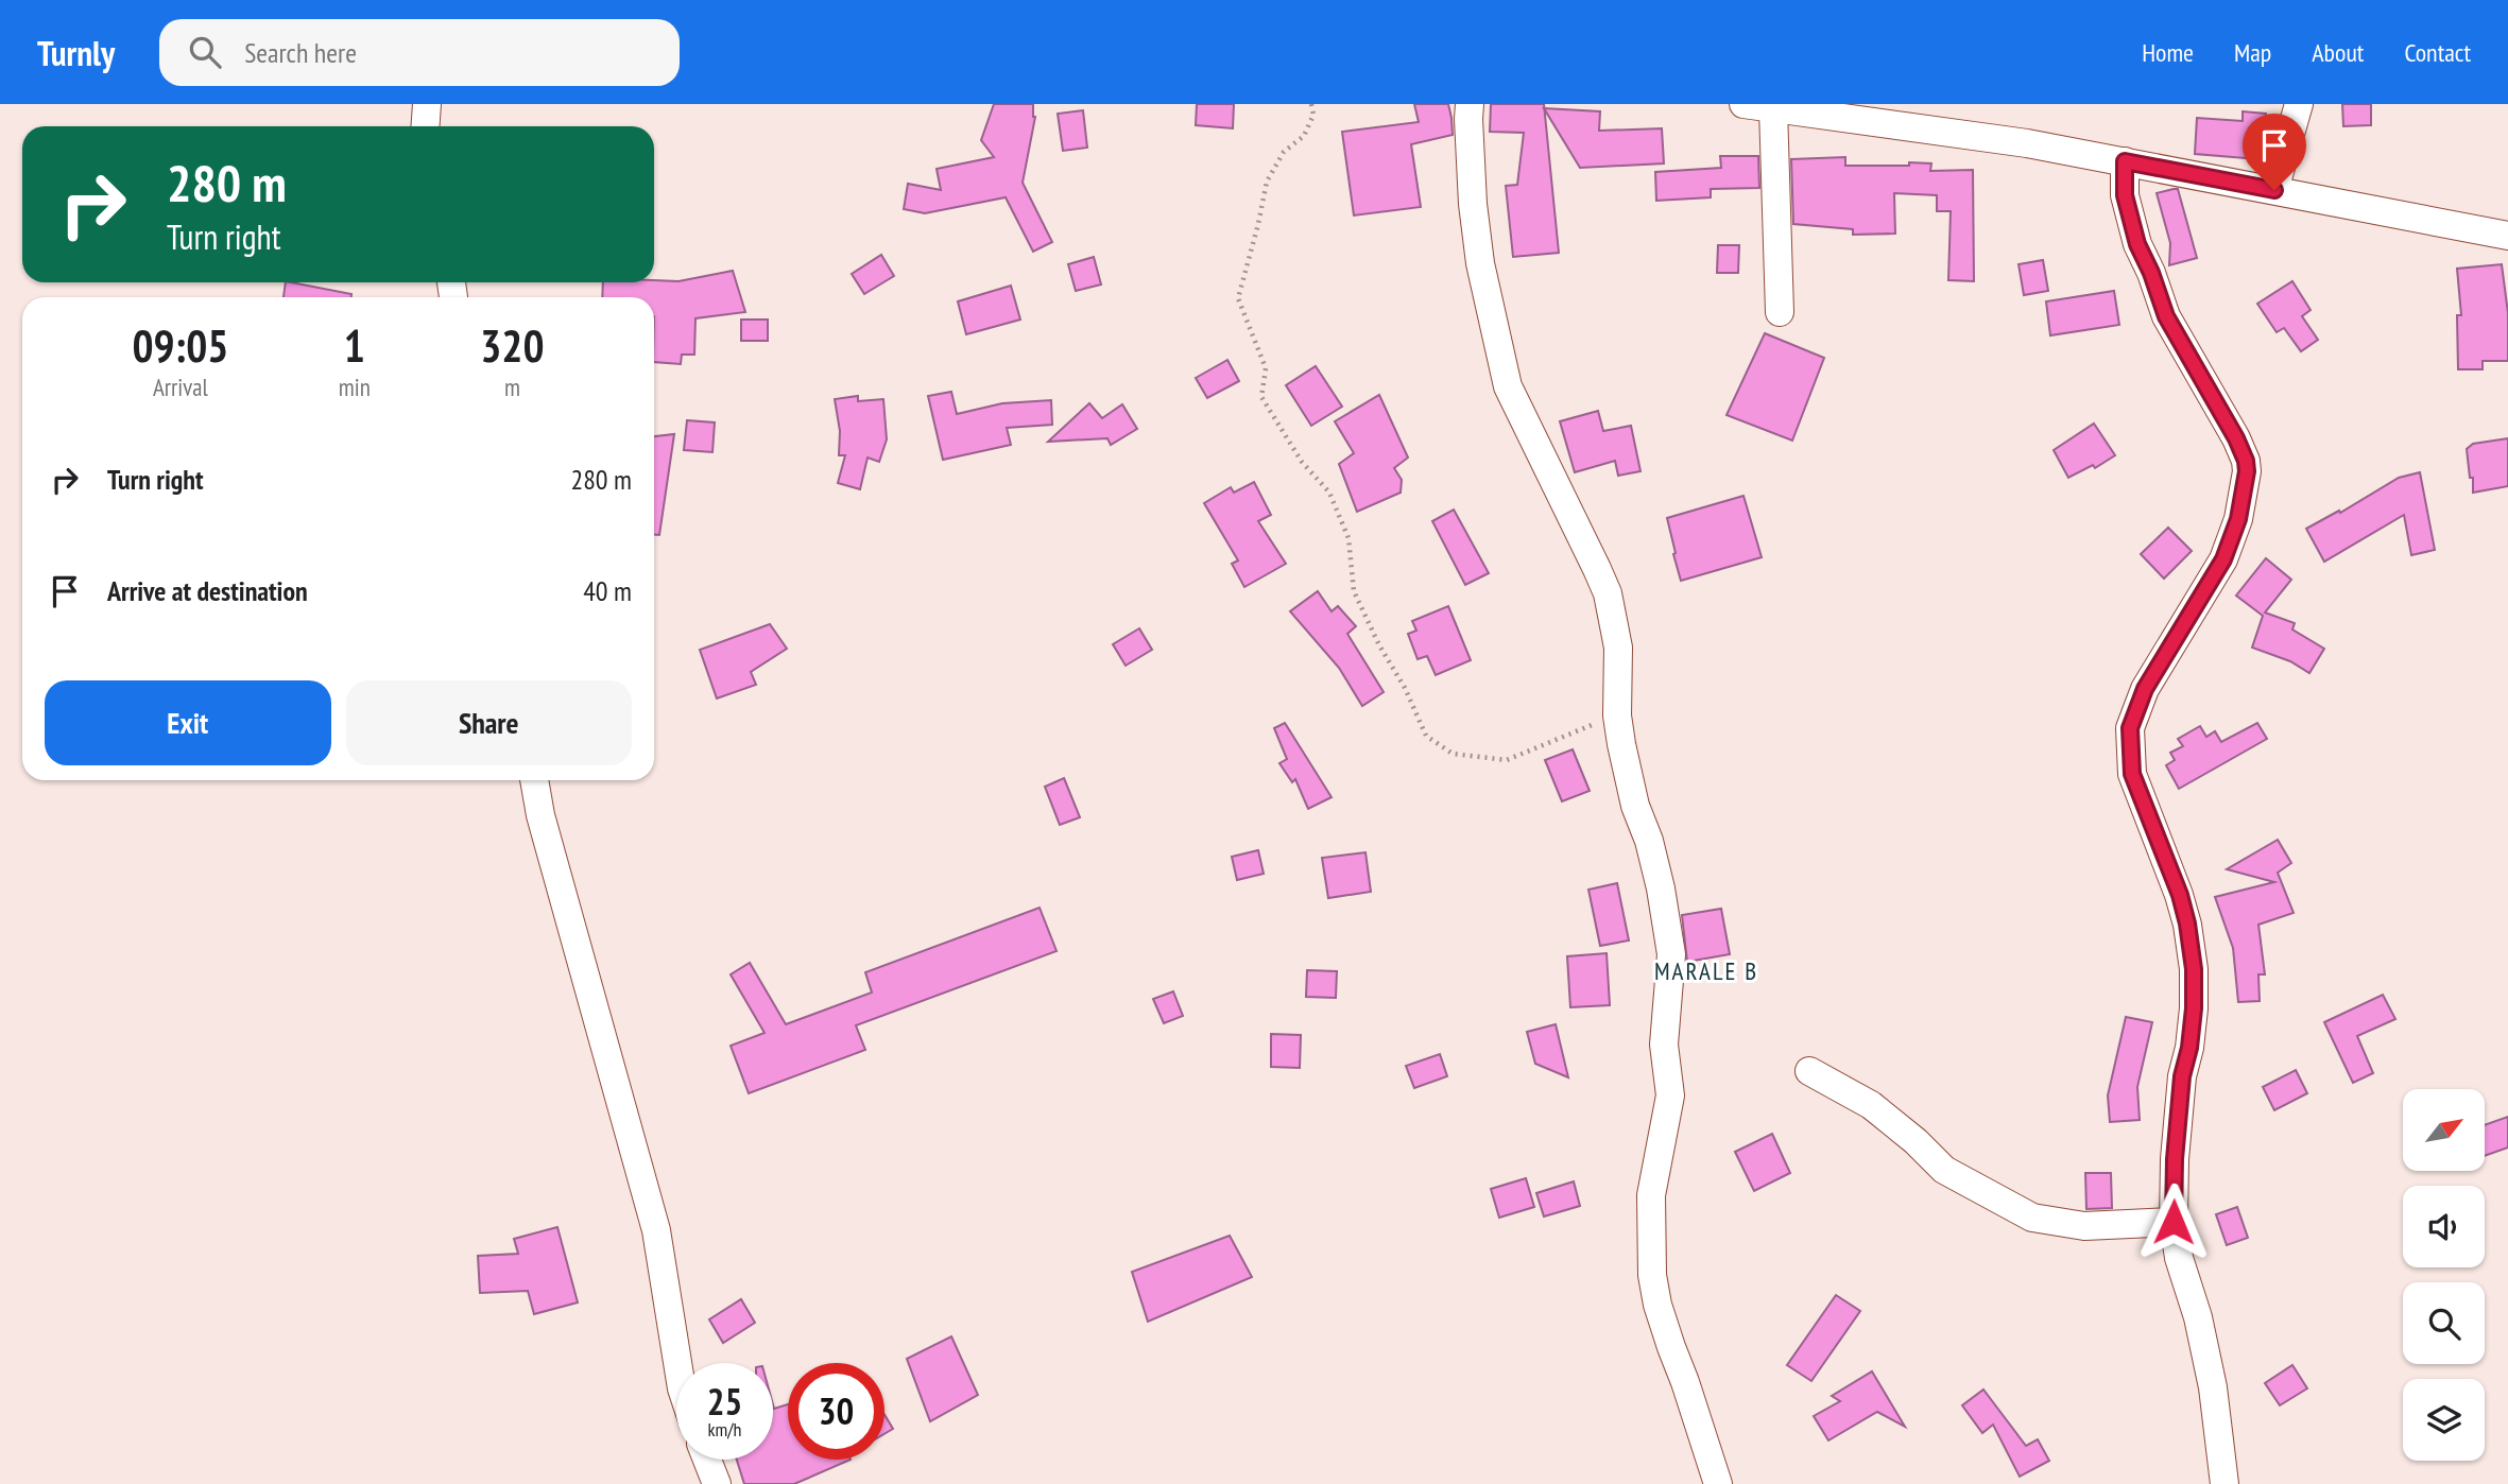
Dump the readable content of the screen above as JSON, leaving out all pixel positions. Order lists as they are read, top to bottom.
{
  "districts": ["MARALE B"],
  "north": "top right",
  "page": {
    "header": "Turnly",
    "search": "Search here",
    "nav": [
      "Home",
      "Map",
      "About",
      "Contact"
    ],
    "turn": ["280 m", "Turn right"],
    "eta": [
      "09:05",
      "Arrival",
      "1",
      "min",
      "320",
      "m"
    ],
    "list": [
      {
        "name": "Turn right",
        "value": "280 m"
      },
      {
        "name": "Arrive at destination",
        "value": "40 m"
      }
    ],
    "buttons": ["Exit", "Share"],
    "speed": "25 km/h",
    "limit": "30"
  }
}
